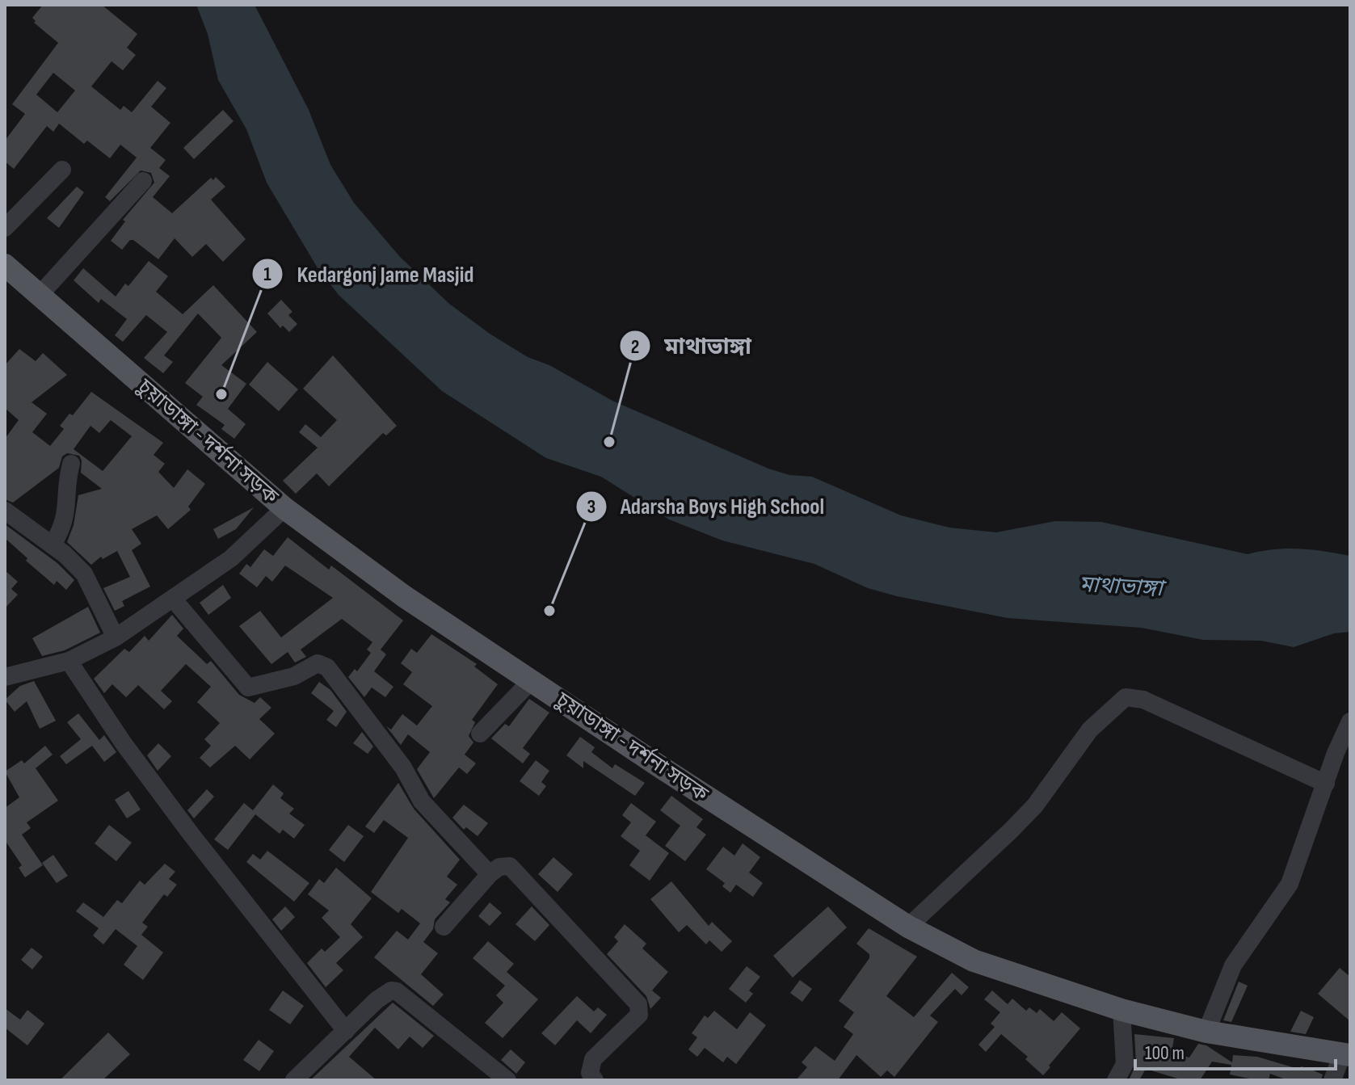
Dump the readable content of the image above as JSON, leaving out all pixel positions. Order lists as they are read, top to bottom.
{
  "streets": {
    "main road": ["চুয়াডাঙ্গা - দর্শনা সড়ক"]
  },
  "water": ["মাথাভাঙ্গা"],
  "places": ["Kedargonj Jame Masjid", "মাথাভাঙ্গা", "Adarsha Boys High School"],
  "scale_bar": "100 m"
}
